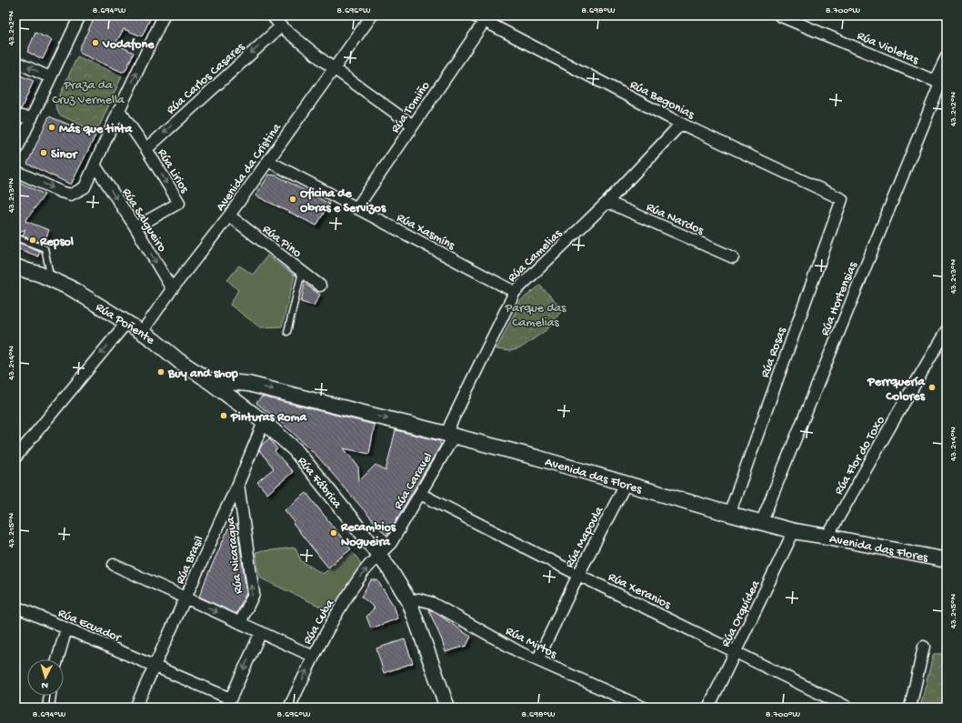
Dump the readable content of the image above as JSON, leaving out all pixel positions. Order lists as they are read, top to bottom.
{
  "streets": {
    "street": [
      "Rúa Violetas",
      "Rúa Carlos Casares",
      "Rúa Begonias",
      "Rúa Tomiño",
      "Avenida da Cristina",
      "Rúa Lirios",
      "Rúa Nardos",
      "Rúa Salgueiro",
      "Rúa Xasmíns",
      "Rúa Pino",
      "Rúa Camelias",
      "Rúa Hortensias",
      "Rúa Poñente",
      "Rúa Rosas",
      "Rúa Flor do Toxo",
      "Avenida das Flores",
      "Rúa Caravel",
      "Rúa Fábrica",
      "Rúa Mapoula",
      "Rúa Nicaragua",
      "Rúa Brasil",
      "Rúa Xeranios",
      "Rúa Orquídea",
      "Rúa Cuba",
      "Rúa Ecuador",
      "Rúa Mirtos"
    ]
  },
  "crossings": [
    ["Rúa Violetas", "Rúa Hortensias"],
    ["Rúa Carlos Casares", "Rúa Lirios"],
    ["Rúa Begonias", "Rúa Tomiño"],
    ["Rúa Begonias", "Rúa Camelias"],
    ["Rúa Begonias", "Rúa Rosas"],
    ["Rúa Tomiño", "Rúa Xasmíns"],
    ["Avenida da Cristina", "Rúa Salgueiro"],
    ["Avenida da Cristina", "Rúa Xasmíns"],
    ["Avenida da Cristina", "Rúa Pino"],
    ["Avenida da Cristina", "Rúa Poñente"],
    ["Rúa Lirios", "Rúa Salgueiro"],
    ["Rúa Nardos", "Rúa Camelias"],
    ["Rúa Xasmíns", "Rúa Camelias"],
    ["Rúa Camelias", "Avenida das Flores"],
    ["Rúa Camelias", "Rúa Caravel"],
    ["Rúa Hortensias", "Avenida das Flores"],
    ["Rúa Poñente", "Avenida das Flores"],
    ["Rúa Poñente", "Rúa Fábrica"],
    ["Rúa Rosas", "Avenida das Flores"],
    ["Rúa Flor do Toxo", "Avenida das Flores"],
    ["Avenida das Flores", "Rúa Caravel"],
    ["Avenida das Flores", "Rúa Fábrica"],
    ["Avenida das Flores", "Rúa Mapoula"],
    ["Avenida das Flores", "Rúa Orquídea"],
    ["Rúa Caravel", "Rúa Fábrica"],
    ["Rúa Caravel", "Rúa Xeranios"],
    ["Rúa Caravel", "Rúa Cuba"],
    ["Rúa Fábrica", "Rúa Brasil"],
    ["Rúa Fábrica", "Rúa Cuba"],
    ["Rúa Fábrica", "Rúa Mirtos"],
    ["Rúa Mapoula", "Rúa Xeranios"],
    ["Rúa Mapoula", "Rúa Mirtos"],
    ["Rúa Nicaragua", "Rúa Brasil"],
    ["Rúa Brasil", "Rúa Ecuador"],
    ["Rúa Xeranios", "Rúa Orquídea"]
  ],
  "one_way": ["Rúa Salgueiro", "Rúa Nicaragua"],
  "parks": ["Praza da Cruz Vermella", "Parque das Camelias"],
  "places": [
    "Vodafone",
    "Más que tinta",
    "Sinor",
    "Oficina de Obras e Servizos",
    "Repsol",
    "Buy and shop",
    "Perrquería Colores",
    "Pinturas Roma",
    "Recambios Nogueira"
  ],
  "north": "bottom",
  "coordinates": [
    "8.694°W",
    "8.696°W",
    "8.698°W",
    "8.700°W",
    "43.212°N",
    "43.213°N",
    "43.214°N",
    "43.215°N"
  ]
}
